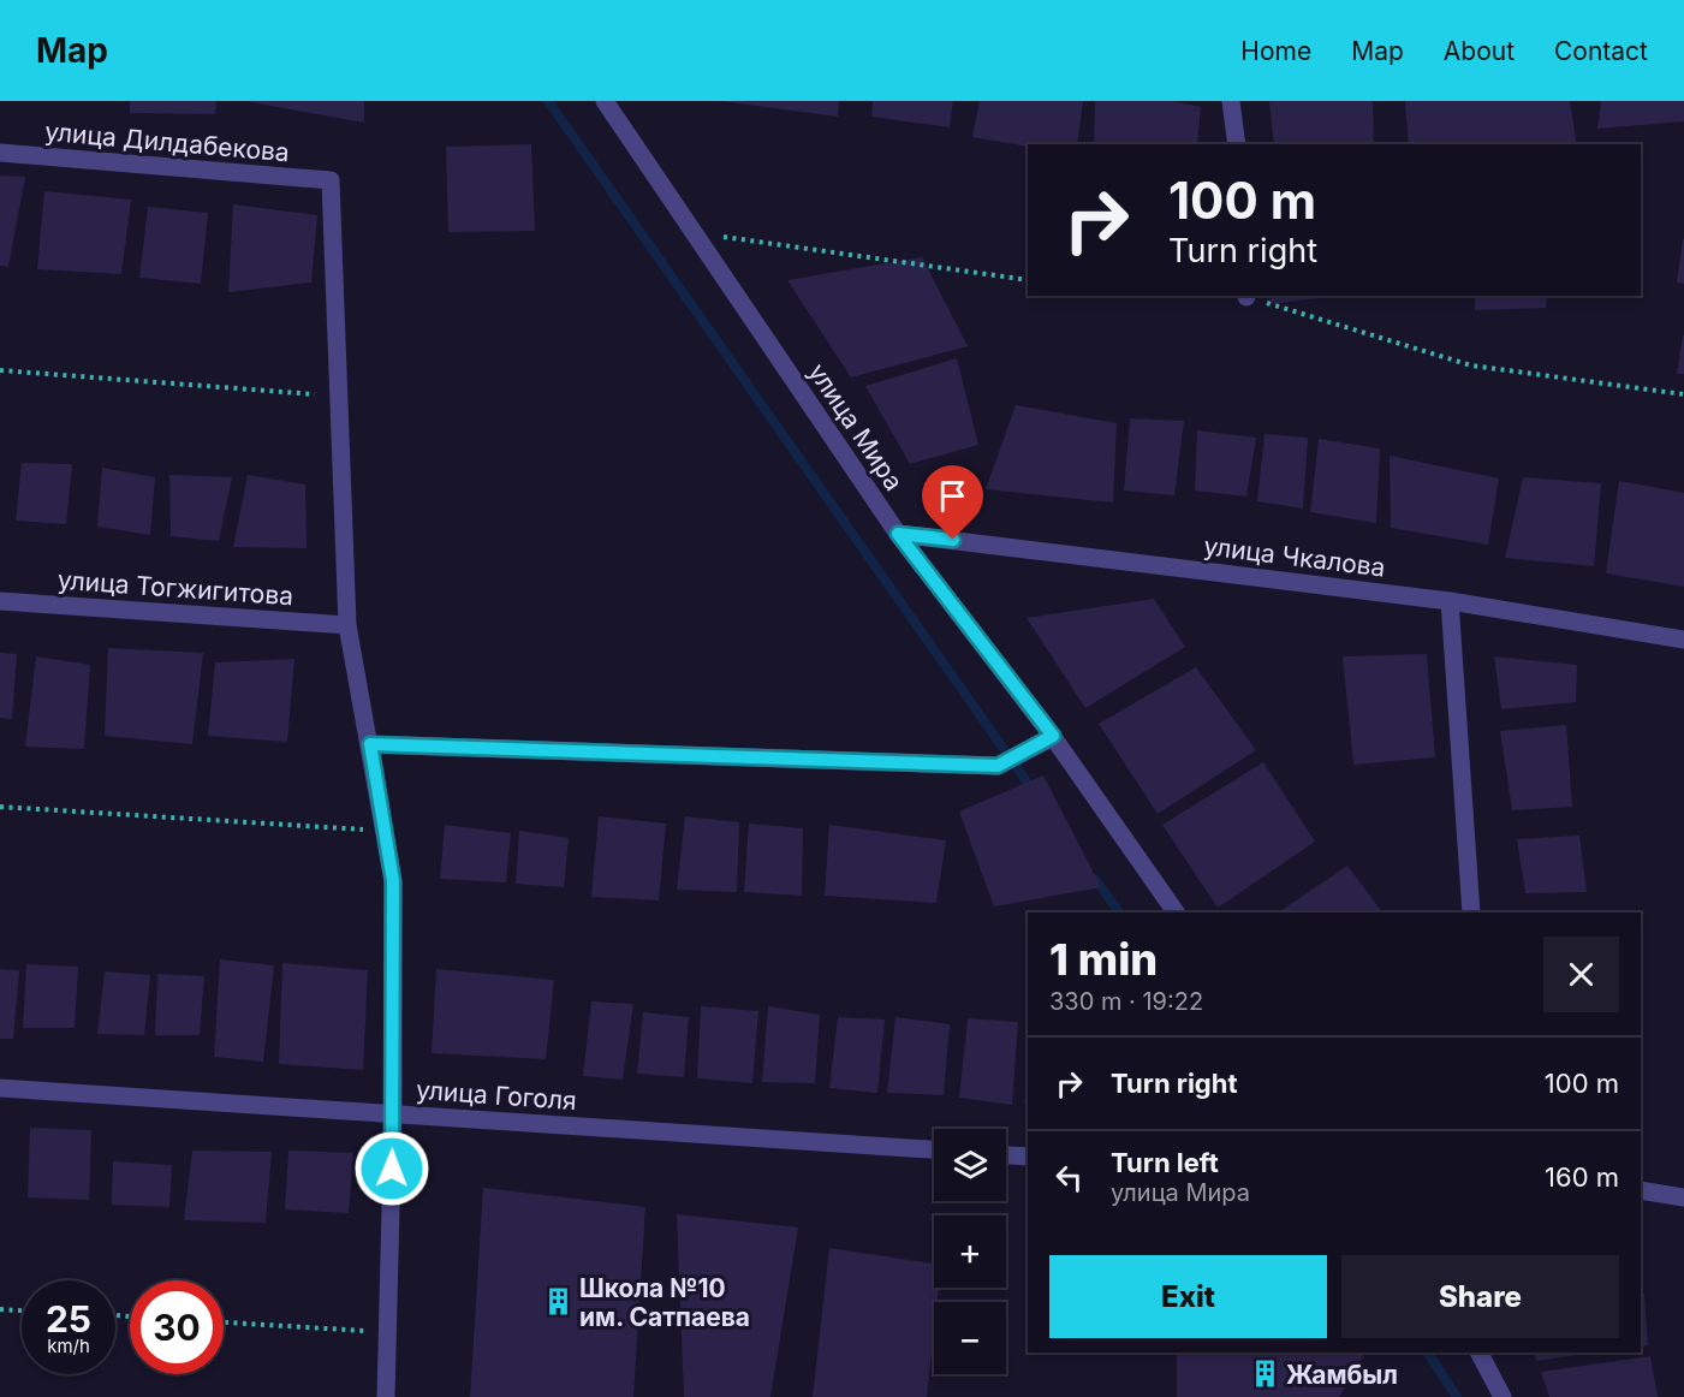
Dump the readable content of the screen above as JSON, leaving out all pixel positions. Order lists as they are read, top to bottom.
{
  "streets": {
    "street": [
      "улица Дилдабекова",
      "улица Мира",
      "улица Чкалова",
      "улица Тогжигитова",
      "улица Гоголя"
    ]
  },
  "crossings": [
    ["улица Мира", "улица Чкалова"]
  ],
  "places": {
    "building": ["Школа №10 им. Сатпаева", "Жамбыл"]
  },
  "page": {
    "header": "Map",
    "nav": [
      "Home",
      "Map",
      "About",
      "Contact"
    ],
    "turn": ["100 m", "Turn right"],
    "heading": ["1 min", "330 m · 19:22"],
    "list": [
      {
        "name": "Turn right",
        "value": "100 m"
      },
      {
        "name": "Turn left",
        "note": "улица Мира",
        "value": "160 m"
      }
    ],
    "map_buttons": ["+", "−"],
    "buttons": ["Exit", "Share"],
    "speed": "25 km/h",
    "limit": "30"
  }
}
